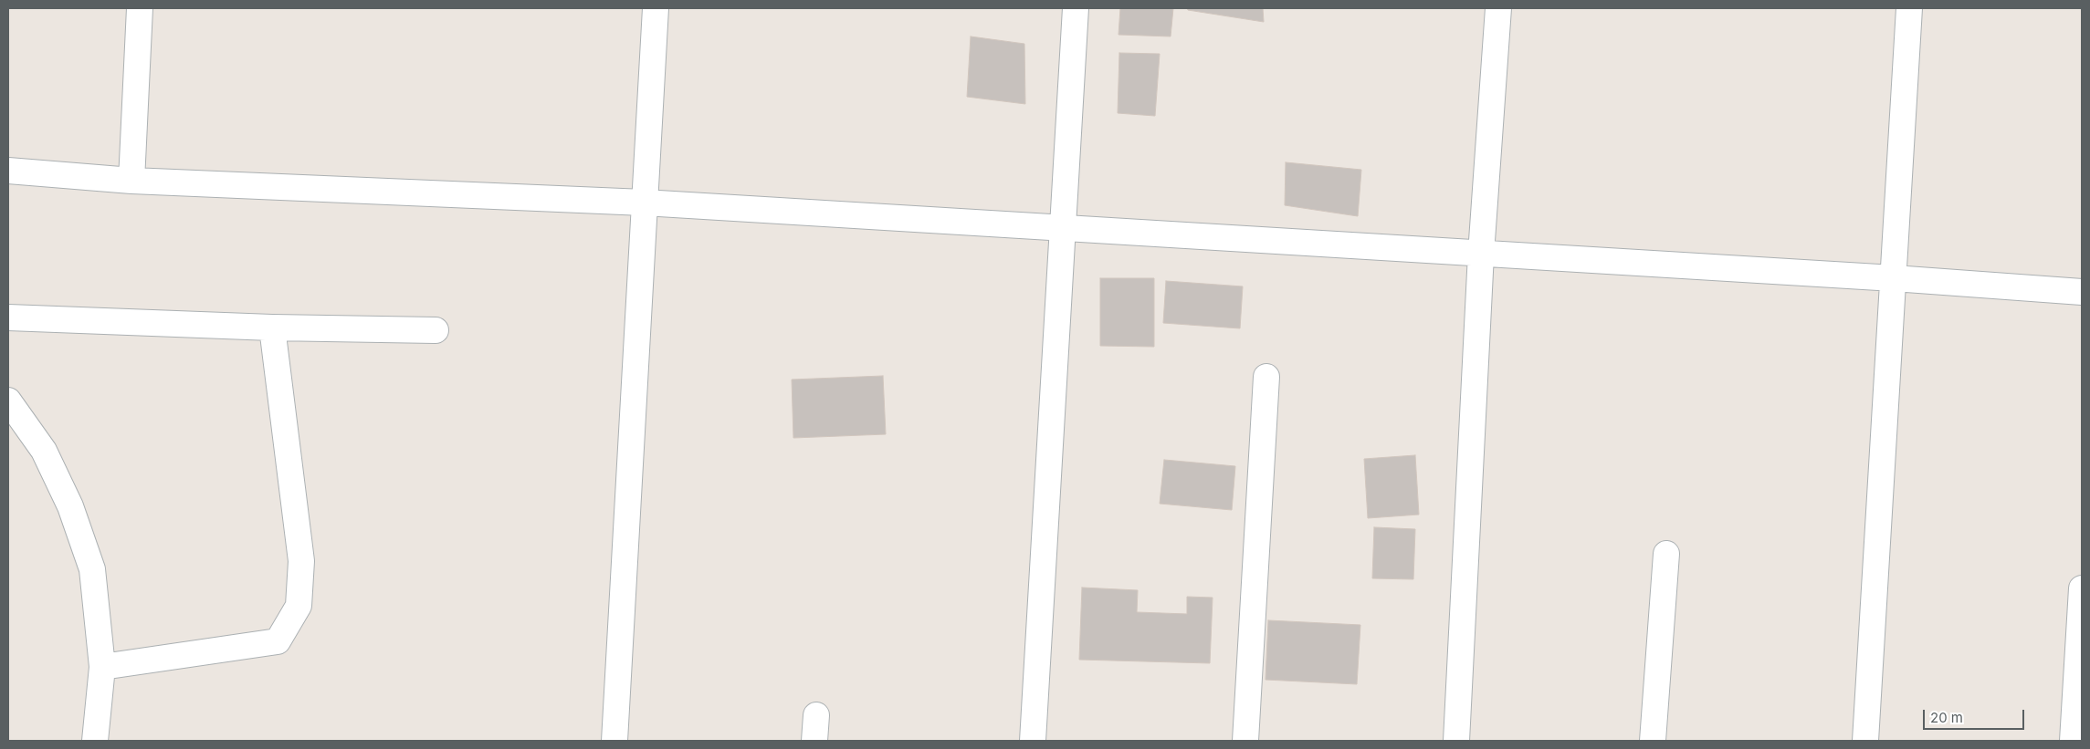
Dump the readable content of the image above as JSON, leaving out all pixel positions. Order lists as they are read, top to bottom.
{
  "scale_bar": "20 m"
}
